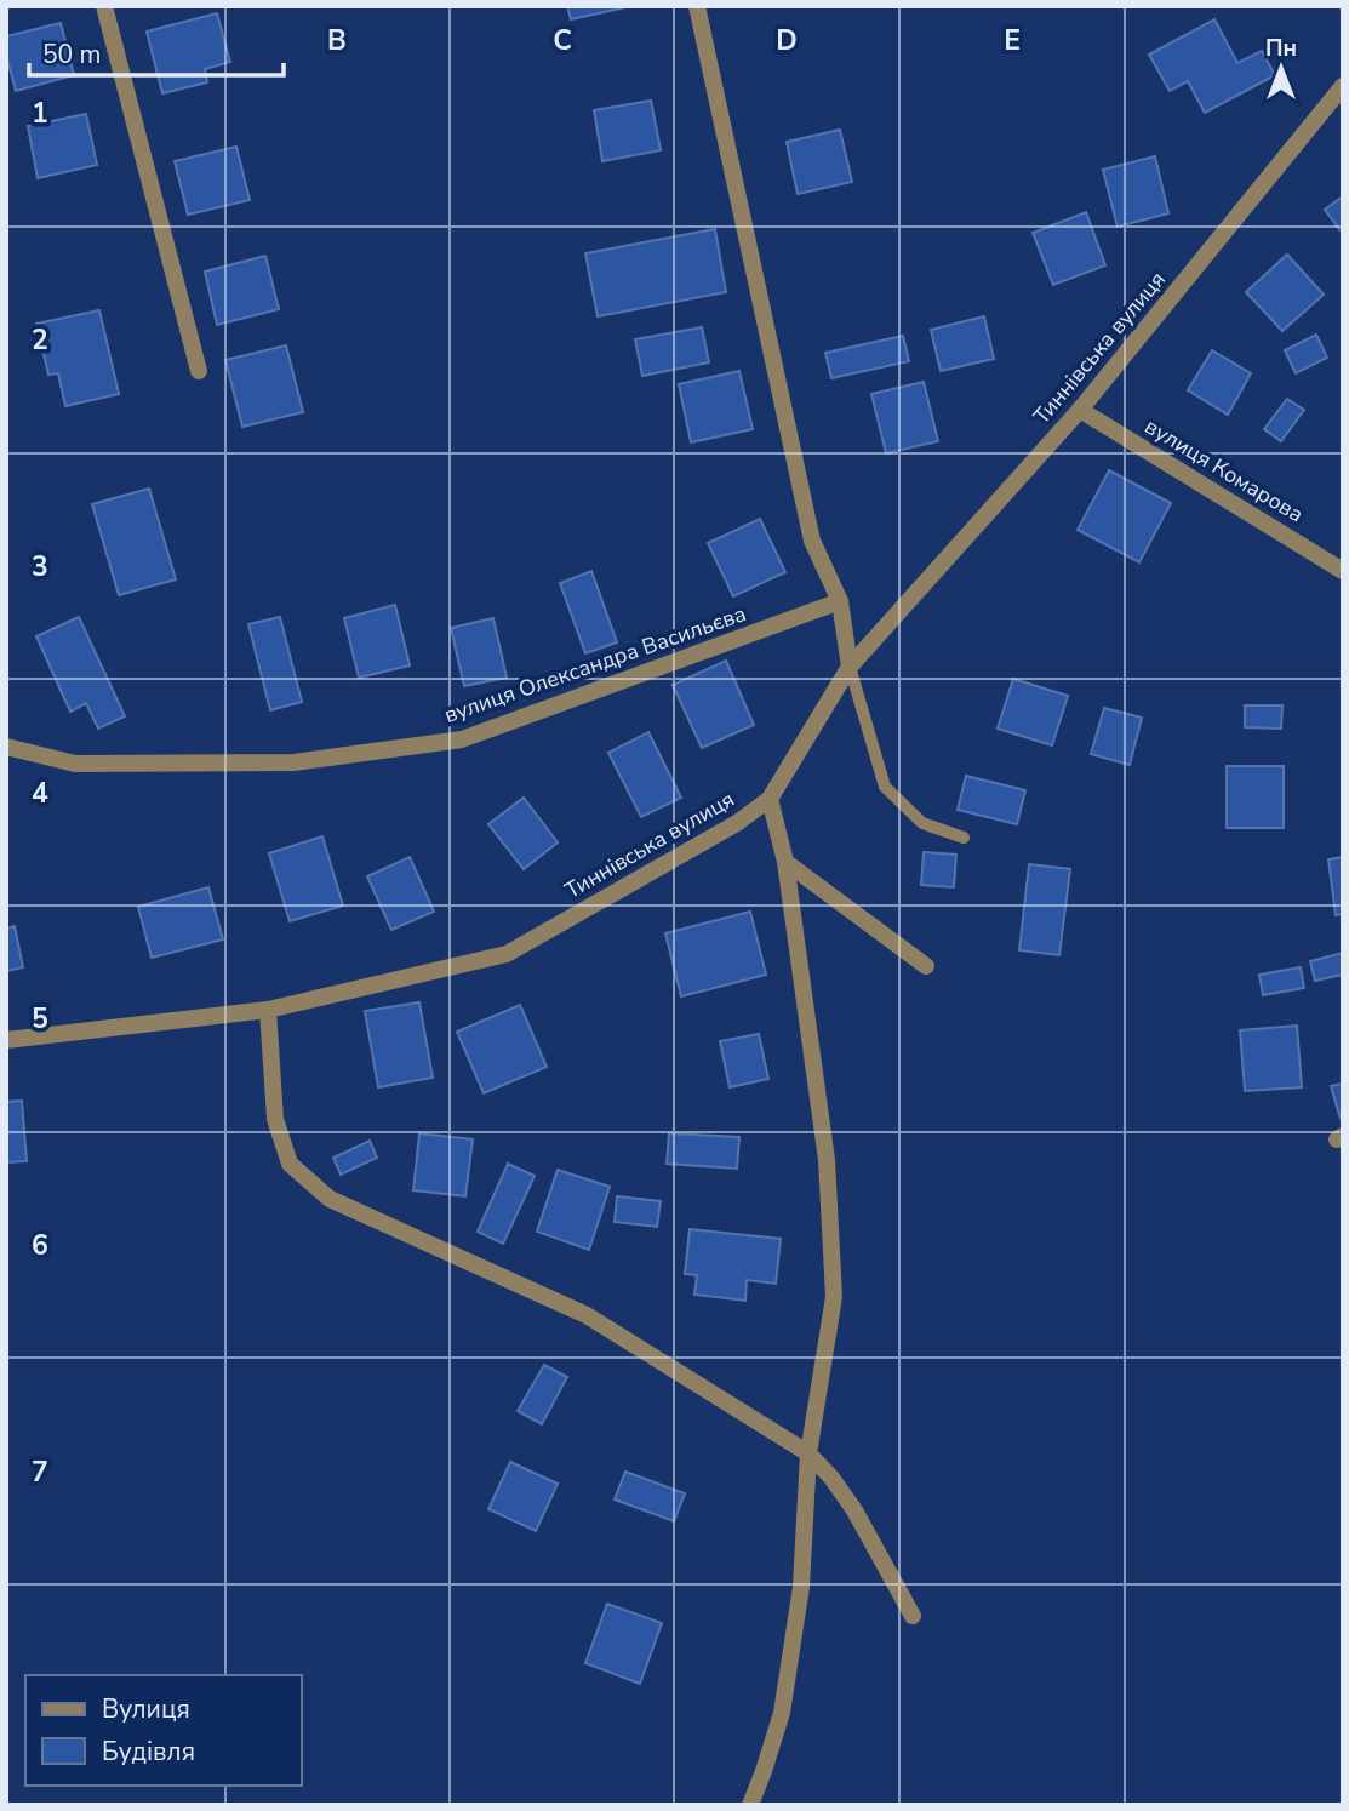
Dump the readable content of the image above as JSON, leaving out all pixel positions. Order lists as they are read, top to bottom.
{
  "streets": {
    "street": ["Тиннівська вулиця", "вулиця Комарова", "вулиця Олександра Васильєва"]
  },
  "crossings": [
    ["Тиннівська вулиця", "вулиця Комарова"]
  ],
  "legend": ["Вулиця", "Будівля"],
  "scale_bar": "50 m",
  "north": "top",
  "grid": {
    "columns": [
      "B",
      "C",
      "D",
      "E"
    ],
    "rows": [
      "1",
      "2",
      "3",
      "4",
      "5",
      "6",
      "7"
    ]
  }
}
